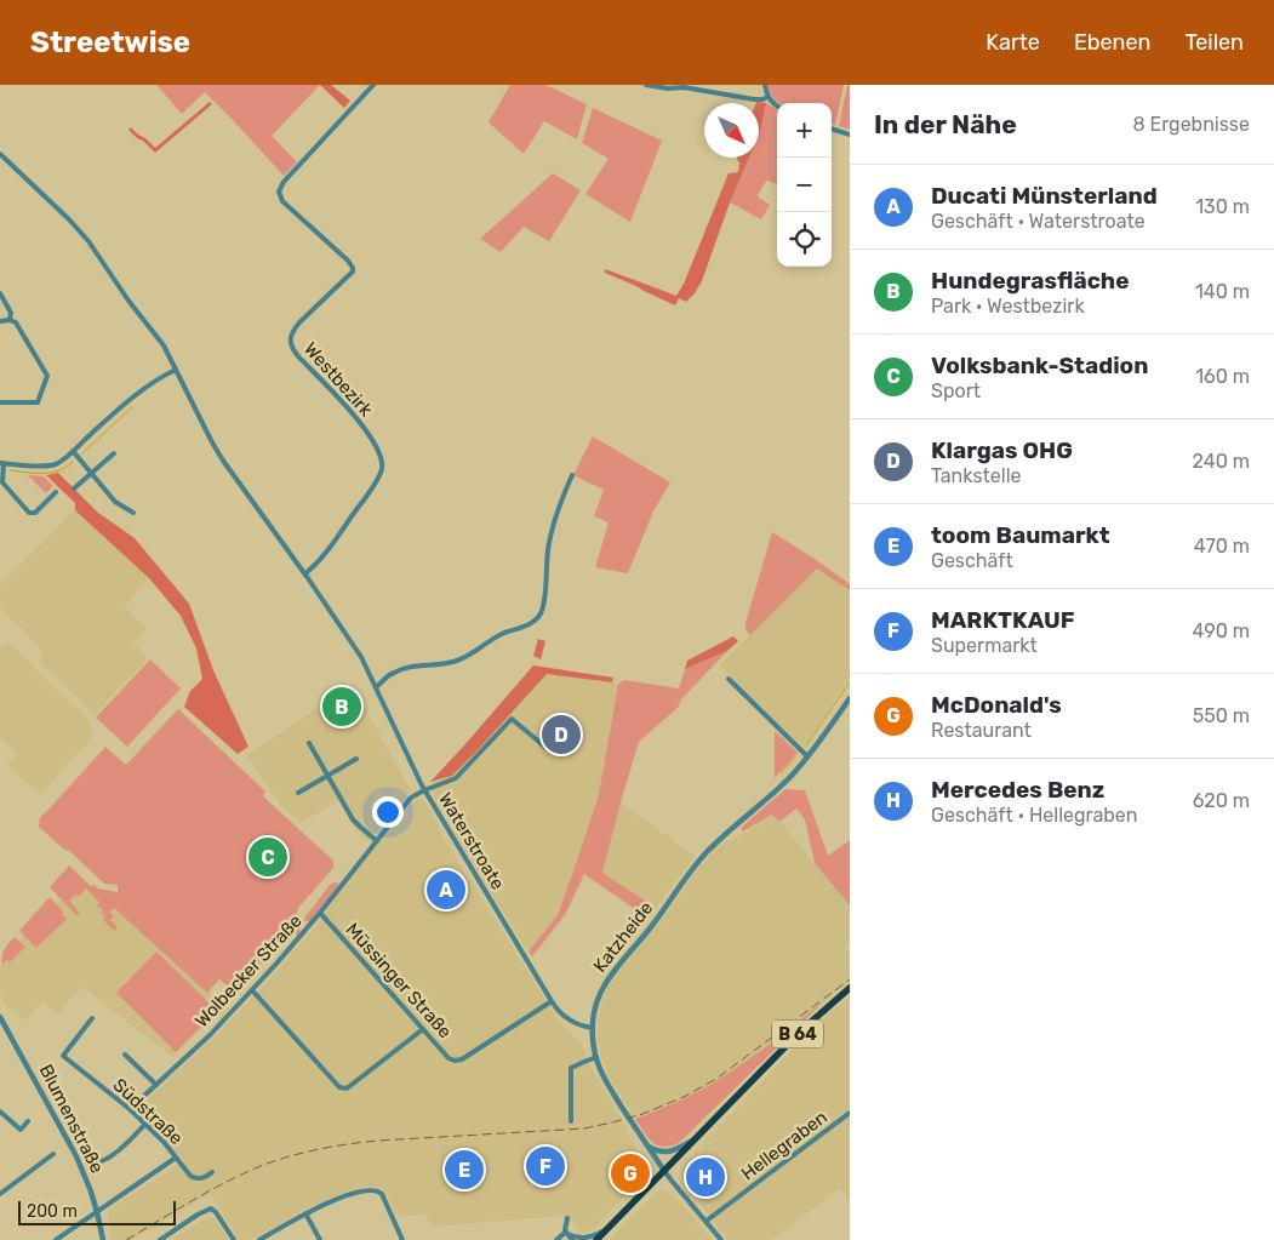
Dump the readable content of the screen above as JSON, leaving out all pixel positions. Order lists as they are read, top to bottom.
{
  "streets": {
    "main road": ["B 64"],
    "street": [
      "Westbezirk",
      "Waterstroate",
      "Katzheide",
      "Wolbecker Straße",
      "Müssinger Straße",
      "Südstraße",
      "Blumenstraße",
      "Hellegraben"
    ]
  },
  "crossings": [
    ["Waterstroate", "Katzheide"],
    ["Waterstroate", "Wolbecker Straße"],
    ["Waterstroate", "Müssinger Straße"],
    ["Katzheide", "B 64"],
    ["Wolbecker Straße", "Müssinger Straße"],
    ["Wolbecker Straße", "Südstraße"]
  ],
  "scale_bar": "200 m",
  "north": "bottom right",
  "page": {
    "header": "Streetwise",
    "nav": ["Karte", "Ebenen", "Teilen"],
    "heading": ["In der Nähe", "8 Ergebnisse"],
    "map_buttons": ["+", "−"],
    "list": [
      {
        "mark": "A",
        "name": "Ducati Münsterland",
        "note": "Geschäft · Waterstroate",
        "value": "130 m"
      },
      {
        "mark": "B",
        "name": "Hundegrasfläche",
        "note": "Park · Westbezirk",
        "value": "140 m"
      },
      {
        "mark": "C",
        "name": "Volksbank-Stadion",
        "note": "Sport",
        "value": "160 m"
      },
      {
        "mark": "D",
        "name": "Klargas OHG",
        "note": "Tankstelle",
        "value": "240 m"
      },
      {
        "mark": "E",
        "name": "toom Baumarkt",
        "note": "Geschäft",
        "value": "470 m"
      },
      {
        "mark": "F",
        "name": "MARKTKAUF",
        "note": "Supermarkt",
        "value": "490 m"
      },
      {
        "mark": "G",
        "name": "McDonald's",
        "note": "Restaurant",
        "value": "550 m"
      },
      {
        "mark": "H",
        "name": "Mercedes Benz",
        "note": "Geschäft · Hellegraben",
        "value": "620 m"
      }
    ],
    "pins": [
      "B",
      "D",
      "C",
      "A",
      "F",
      "E",
      "G",
      "H"
    ],
    "scale": "200 m"
  }
}
